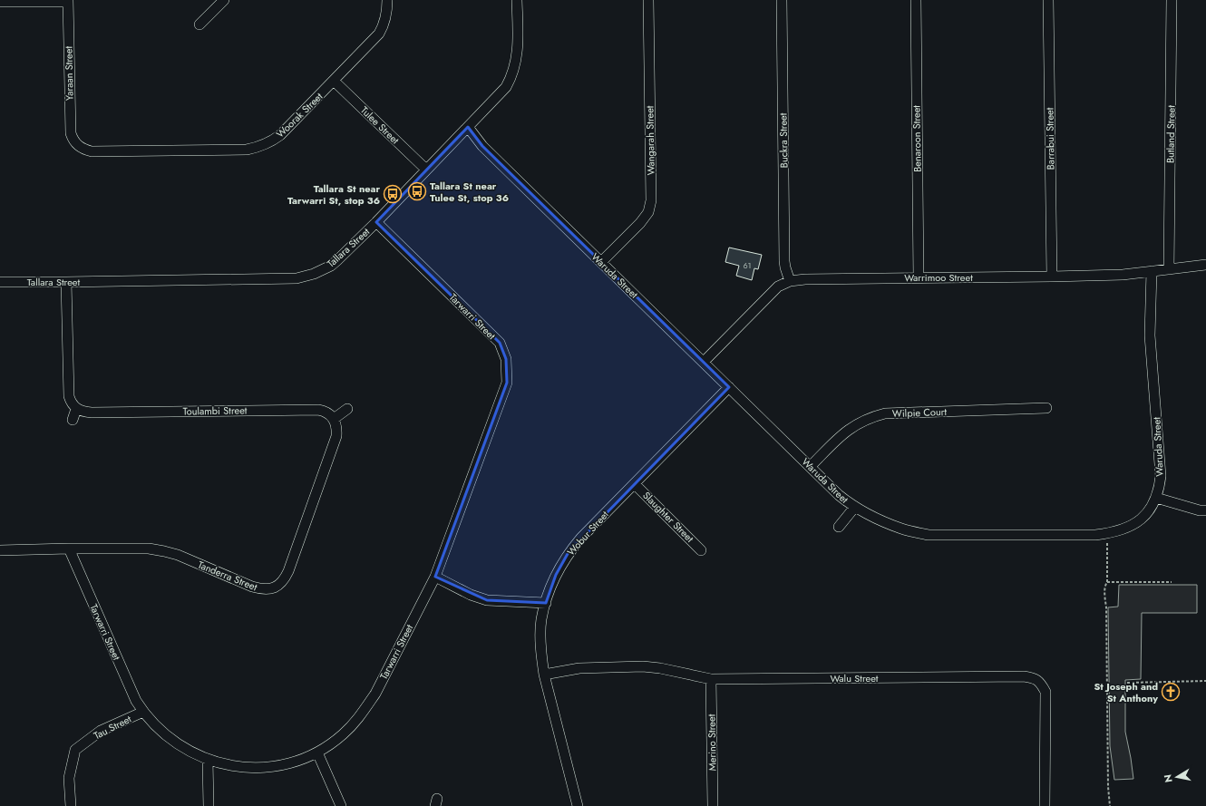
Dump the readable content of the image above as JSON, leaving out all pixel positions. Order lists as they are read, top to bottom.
{
  "streets": {
    "street": [
      "Yaraan Street",
      "Woorak Street",
      "Tulee Street",
      "Butland Street",
      "Benaroon Street",
      "Barrabui Street",
      "Wangarah Street",
      "Buckra Street",
      "Tallara Street",
      "Waruda Street",
      "Warrimoo Street",
      "Tarwarri Street",
      "Toulambi Street",
      "Wilpie Court",
      "Slaughter Street",
      "Wobur Street",
      "Tanderra Street",
      "Walu Street",
      "Tau Street",
      "Merino Street"
    ]
  },
  "crossings": [
    ["Yaraan Street", "Woorak Street"],
    ["Woorak Street", "Tulee Street"],
    ["Tulee Street", "Tallara Street"],
    ["Butland Street", "Warrimoo Street"],
    ["Benaroon Street", "Warrimoo Street"],
    ["Barrabui Street", "Warrimoo Street"],
    ["Wangarah Street", "Waruda Street"],
    ["Buckra Street", "Warrimoo Street"],
    ["Tallara Street", "Waruda Street"],
    ["Tallara Street", "Tarwarri Street"],
    ["Waruda Street", "Warrimoo Street"],
    ["Waruda Street", "Wilpie Court"],
    ["Waruda Street", "Wobur Street"],
    ["Tarwarri Street", "Tanderra Street"],
    ["Tarwarri Street", "Tau Street"],
    ["Toulambi Street", "Tanderra Street"],
    ["Slaughter Street", "Wobur Street"],
    ["Wobur Street", "Walu Street"],
    ["Walu Street", "Merino Street"]
  ],
  "places": {
    "bus stop": ["Tallara St near Tulee St, stop 36", "Tallara St near Tarwarri St, stop 36"],
    "church": ["St Joseph and St Anthony"]
  },
  "house_numbers": ["61"],
  "north": "left"
}
